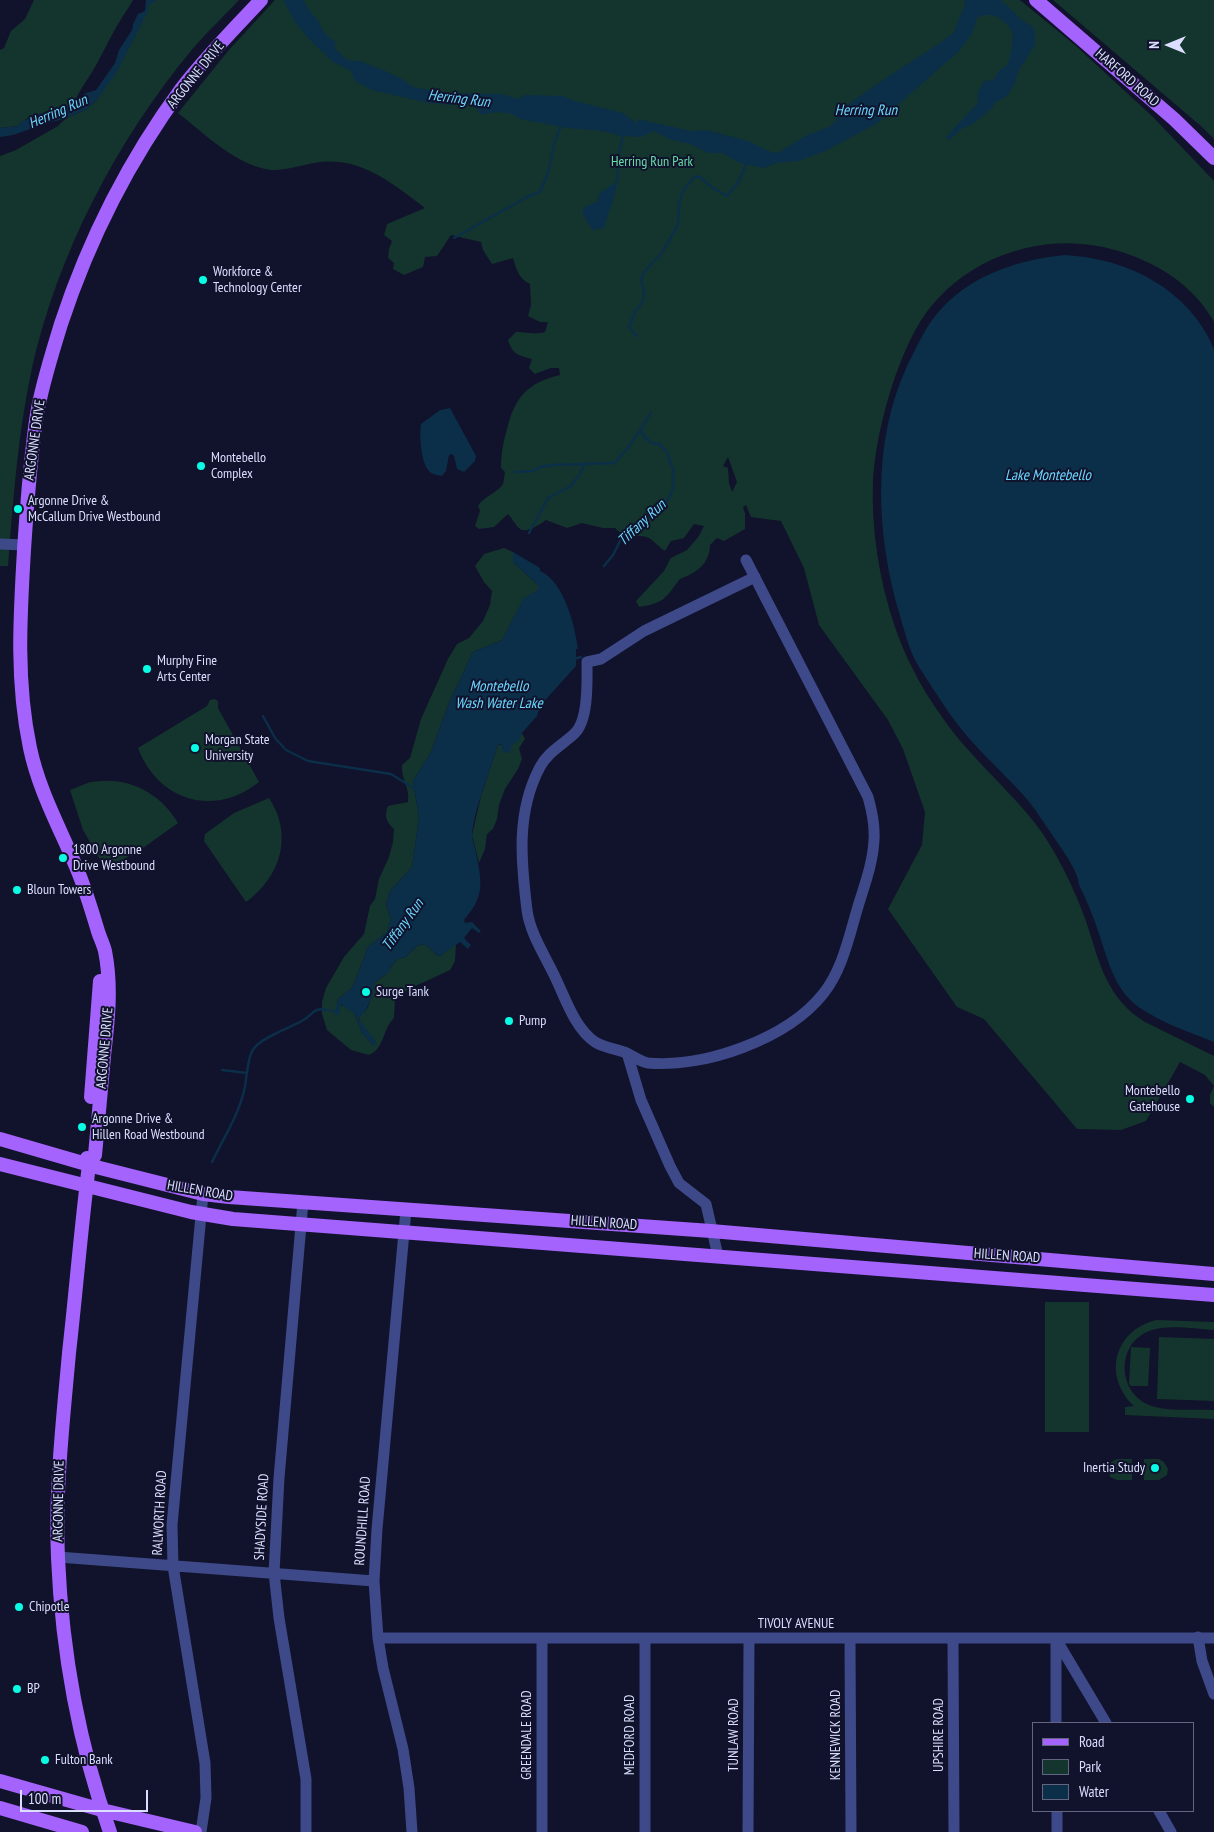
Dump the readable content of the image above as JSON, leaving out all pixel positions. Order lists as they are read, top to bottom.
{
  "streets": {
    "main road": ["ARGONNE DRIVE", "HARFORD ROAD", "HILLEN ROAD"],
    "street": [
      "RALWORTH ROAD",
      "SHADYSIDE ROAD",
      "ROUNDHILL ROAD",
      "TIVOLY AVENUE",
      "GREENDALE ROAD",
      "MEDFORD ROAD",
      "TUNLAW ROAD",
      "KENNEWICK ROAD",
      "UPSHIRE ROAD"
    ]
  },
  "crossings": [
    ["ARGONNE DRIVE", "HILLEN ROAD"],
    ["HILLEN ROAD", "RALWORTH ROAD"],
    ["HILLEN ROAD", "SHADYSIDE ROAD"],
    ["HILLEN ROAD", "ROUNDHILL ROAD"],
    ["ROUNDHILL ROAD", "TIVOLY AVENUE"],
    ["TIVOLY AVENUE", "GREENDALE ROAD"],
    ["TIVOLY AVENUE", "MEDFORD ROAD"],
    ["TIVOLY AVENUE", "TUNLAW ROAD"],
    ["TIVOLY AVENUE", "KENNEWICK ROAD"],
    ["TIVOLY AVENUE", "UPSHIRE ROAD"]
  ],
  "water": [
    "Herring Run",
    "Lake Montebello",
    "Tiffany Run",
    "Montebello Wash Water Lake"
  ],
  "parks": ["Herring Run Park"],
  "places": [
    "Workforce & Technology Center",
    "Montebello Complex",
    "Argonne Drive & McCallum Drive Westbound",
    "Murphy Fine Arts Center",
    "Morgan State University",
    "1800 Argonne Drive Westbound",
    "Bloun Towers",
    "Surge Tank",
    "Pump",
    "Montebello Gatehouse",
    "Argonne Drive & Hillen Road Westbound",
    "Inertia Study",
    "Chipotle",
    "BP",
    "Fulton Bank"
  ],
  "legend": ["Road", "Park", "Water"],
  "scale_bar": "100 m",
  "north": "left"
}
